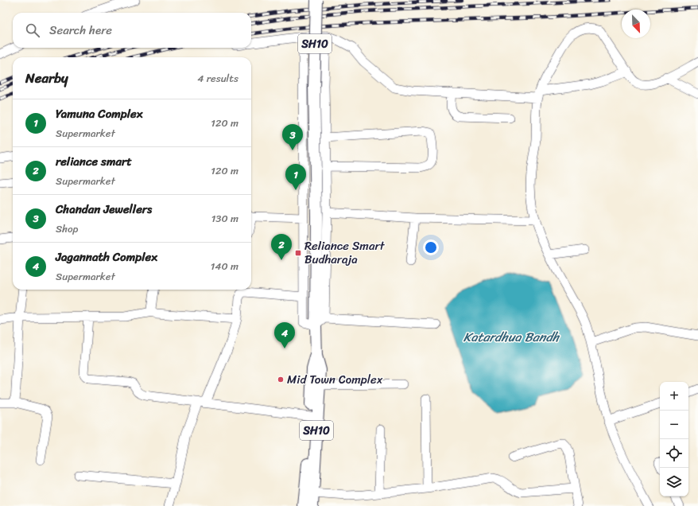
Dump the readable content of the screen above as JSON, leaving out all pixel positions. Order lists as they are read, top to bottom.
{
  "streets": {
    "main road": ["SH10"]
  },
  "water": ["Katardhua Bandh"],
  "places": {
    "transit": ["Reliance Smart Budharaja"],
    "other": ["Mid Town Complex"]
  },
  "north": "bottom right",
  "page": {
    "search": "Search here",
    "heading": ["Nearby", "4 results"],
    "list": [
      {
        "mark": "1",
        "name": "Yamuna Complex",
        "note": "Supermarket",
        "value": "120 m"
      },
      {
        "mark": "2",
        "name": "reliance smart",
        "note": "Supermarket",
        "value": "120 m"
      },
      {
        "mark": "3",
        "name": "Chandan Jewellers",
        "note": "Shop",
        "value": "130 m"
      },
      {
        "mark": "4",
        "name": "Jagannath Complex",
        "note": "Supermarket",
        "value": "140 m"
      }
    ],
    "pins": [
      "3",
      "1",
      "2",
      "4"
    ],
    "map_buttons": ["+", "−"]
  }
}
